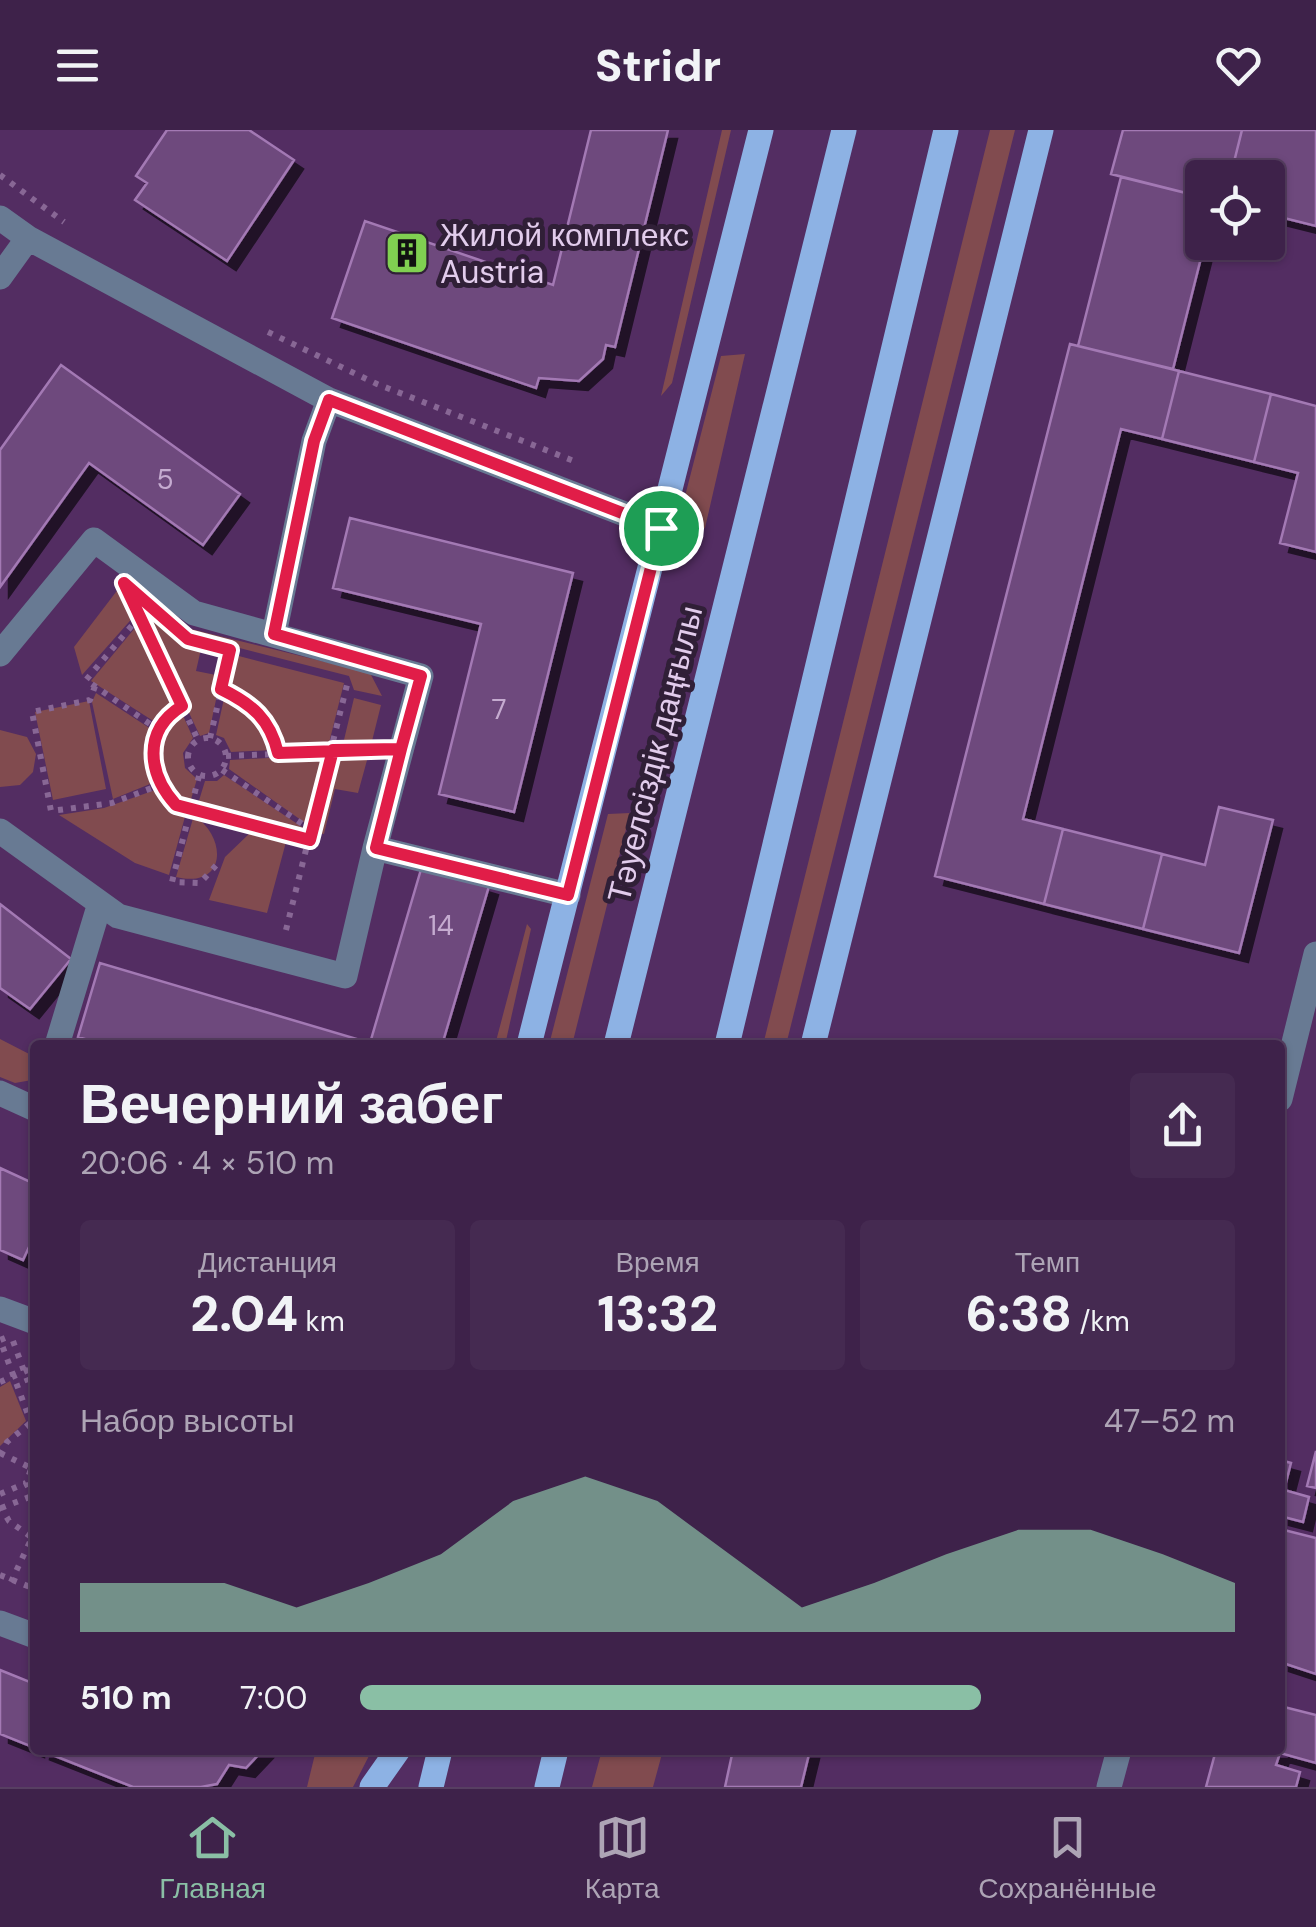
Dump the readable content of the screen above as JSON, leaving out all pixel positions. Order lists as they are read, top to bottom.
{
  "streets": {
    "main road": ["Тәуелсіздік даңғылы"]
  },
  "places": {
    "building": ["Жилой комплекс Austria"]
  },
  "house_numbers": ["5", "7", "14"],
  "page": {
    "header": "Stridr",
    "heading": ["Вечерний забег", "20:06 · 4 × 510 m"],
    "stats": [
      ["Дистанция", "2.04 km"],
      ["Время", "13:32"],
      ["Темп", "6:38 /km"]
    ],
    "chart": ["Набор высоты", "47–52 m"],
    "list": [
      {
        "name": "510 m",
        "note": "7:00"
      }
    ],
    "tabs": ["Главная", "Карта", "Сохранённые"]
  }
}
